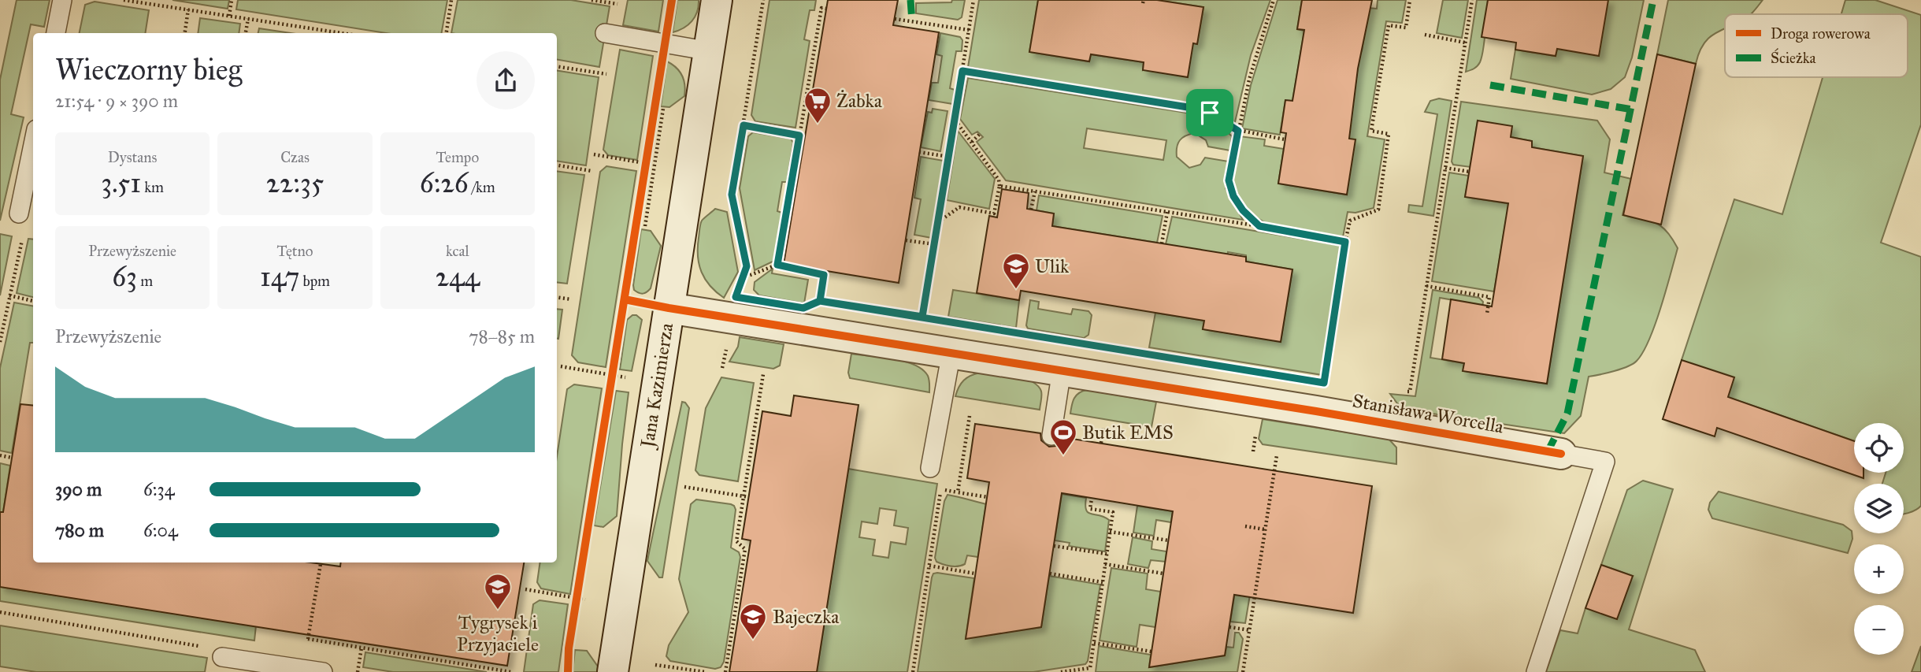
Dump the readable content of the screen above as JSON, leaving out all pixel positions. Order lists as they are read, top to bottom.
{
  "streets": {
    "street": ["Jana Kazimierza", "Stanisława Worcella"]
  },
  "crossings": [
    ["Jana Kazimierza", "Stanisława Worcella"]
  ],
  "places": {
    "supermarket": ["Żabka"],
    "school or university": ["Ulik", "Tygrysek i Przyjaciele", "Bajeczka"],
    "sports": ["Butik EMS"]
  },
  "legend": ["Droga rowerowa", "Ścieżka"],
  "page": {
    "heading": ["Wieczorny bieg", "21:54 · 9 × 390 m"],
    "stats": [
      ["Dystans", "3.51 km"],
      ["Czas", "22:35"],
      ["Tempo", "6:26 /km"],
      ["Przewyższenie", "63 m"],
      ["Tętno", "147 bpm"],
      ["kcal", "244"]
    ],
    "chart": ["Przewyższenie", "78–85 m"],
    "map_buttons": ["+", "−"],
    "list": [
      {
        "name": "390 m",
        "note": "6:34"
      },
      {
        "name": "780 m",
        "note": "6:04"
      }
    ]
  }
}
